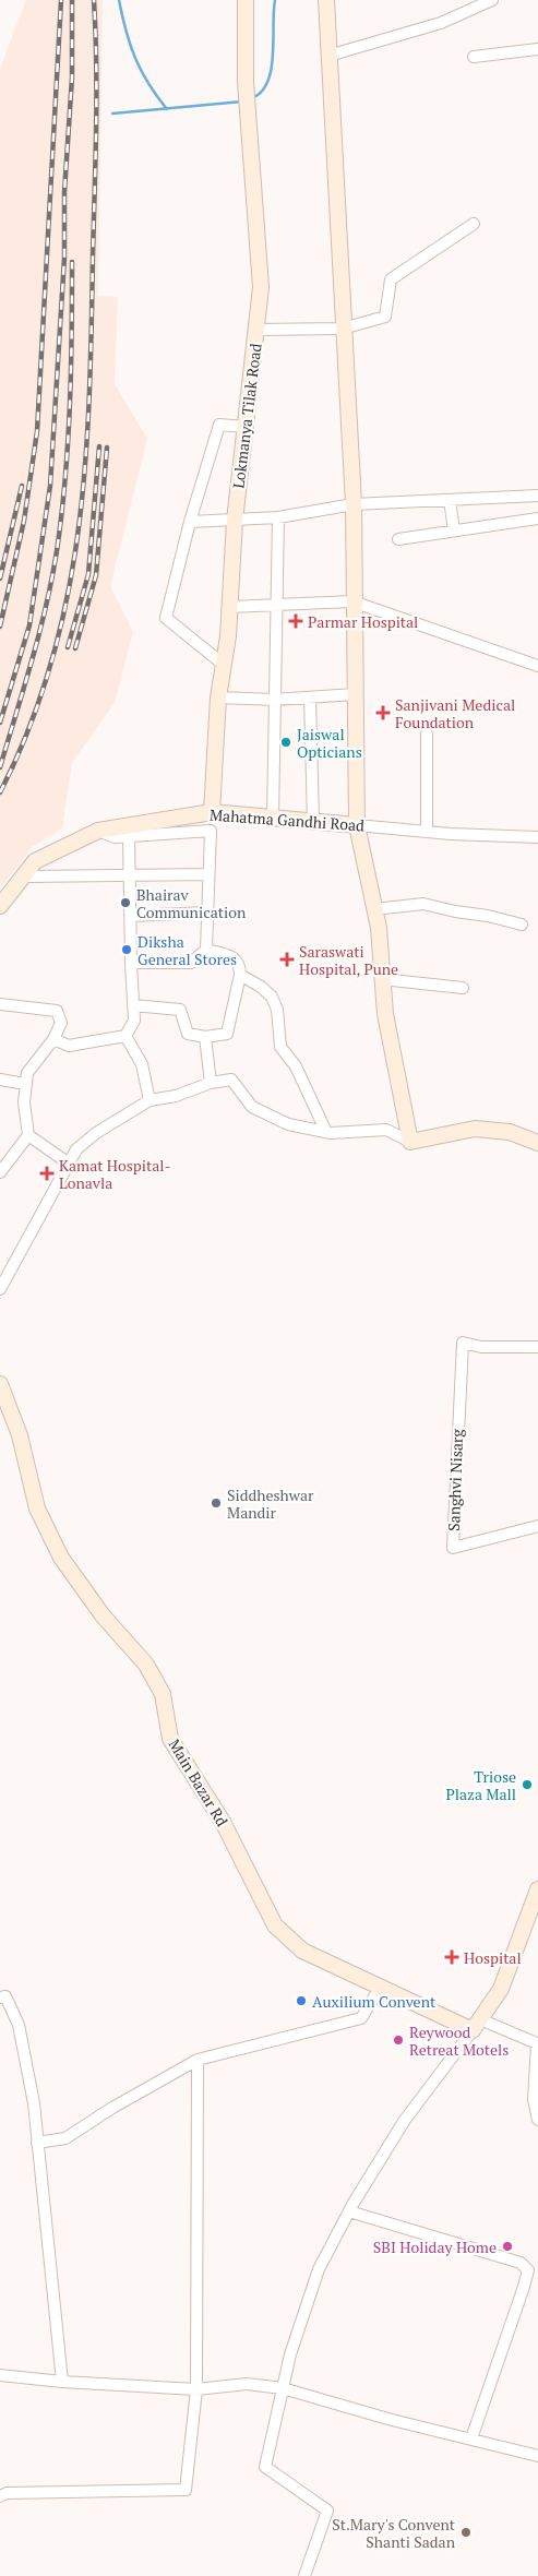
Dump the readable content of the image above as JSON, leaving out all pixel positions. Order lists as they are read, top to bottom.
{
  "streets": {
    "main road": ["Lokmanya Tilak Road", "Mahatma Gandhi Road", "Main Bazar Rd"],
    "street": ["Sanghvi Nisarg"]
  },
  "crossings": [
    ["Lokmanya Tilak Road", "Mahatma Gandhi Road"]
  ],
  "places": {
    "health": [
      "Parmar Hospital",
      "Sanjivani Medical Foundation",
      "Saraswati Hospital, Pune",
      "Kamat Hospital- Lonavla",
      "Hospital"
    ],
    "other": [
      "Jaiswal Opticians",
      "Bhairav Communication",
      "Diksha General Stores",
      "Siddheshwar Mandir",
      "Triose Plaza Mall",
      "Auxilium Convent",
      "Reywood Retreat Motels",
      "SBI Holiday Home",
      "St.Mary's Convent Shanti Sadan"
    ]
  }
}
